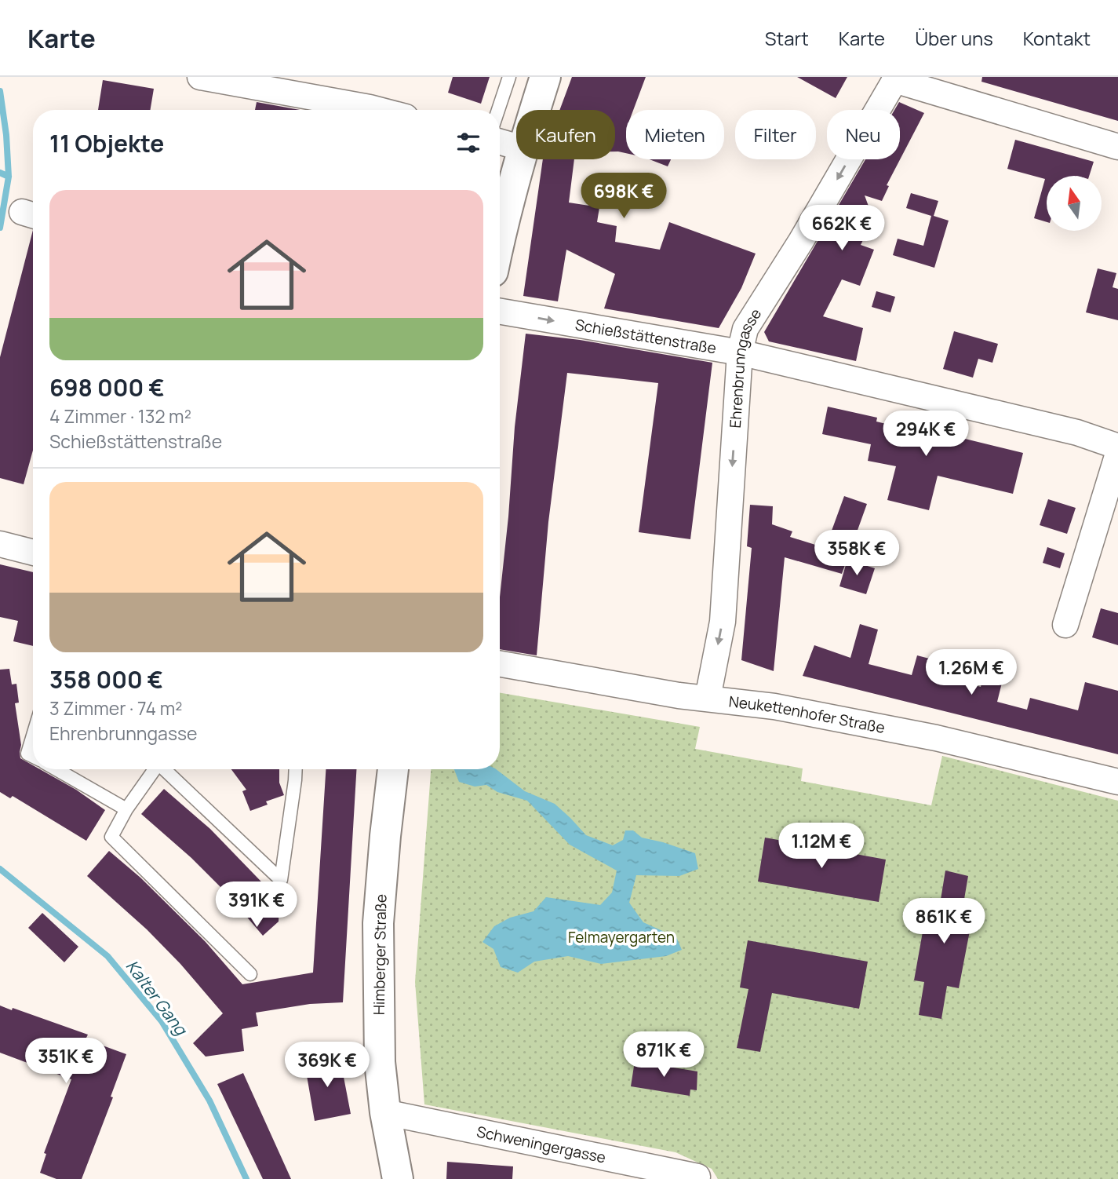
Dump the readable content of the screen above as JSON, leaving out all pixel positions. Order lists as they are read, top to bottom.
{
  "streets": {
    "main road": ["Himberger Straße"],
    "street": [
      "Schießstättenstraße",
      "Ehrenbrunngasse",
      "Neukettenhofer Straße",
      "Schweningergasse"
    ]
  },
  "crossings": [
    ["Schießstättenstraße", "Ehrenbrunngasse"],
    ["Ehrenbrunngasse", "Neukettenhofer Straße"],
    ["Himberger Straße", "Schweningergasse"]
  ],
  "one_way": ["Schießstättenstraße", "Ehrenbrunngasse"],
  "water": ["Kalter Gang"],
  "parks": ["Felmayergarten"],
  "north": "top",
  "page": {
    "header": "Karte",
    "nav": [
      "Start",
      "Karte",
      "Über uns",
      "Kontakt"
    ],
    "chip": [
      "Kaufen",
      "Mieten",
      "Filter",
      "Neu"
    ],
    "heading": "11 Objekte",
    "price": [
      "698K €",
      "662K €",
      "294K €",
      "358K €",
      "1.26M €",
      "1.12M €",
      "391K €",
      "861K €",
      "871K €",
      "351K €",
      "369K €"
    ],
    "list": [
      {
        "name": "698 000 €",
        "note": "4 Zimmer · 132 m² · Schießstättenstraße"
      },
      {
        "name": "358 000 €",
        "note": "3 Zimmer · 74 m² · Ehrenbrunngasse"
      }
    ]
  }
}
